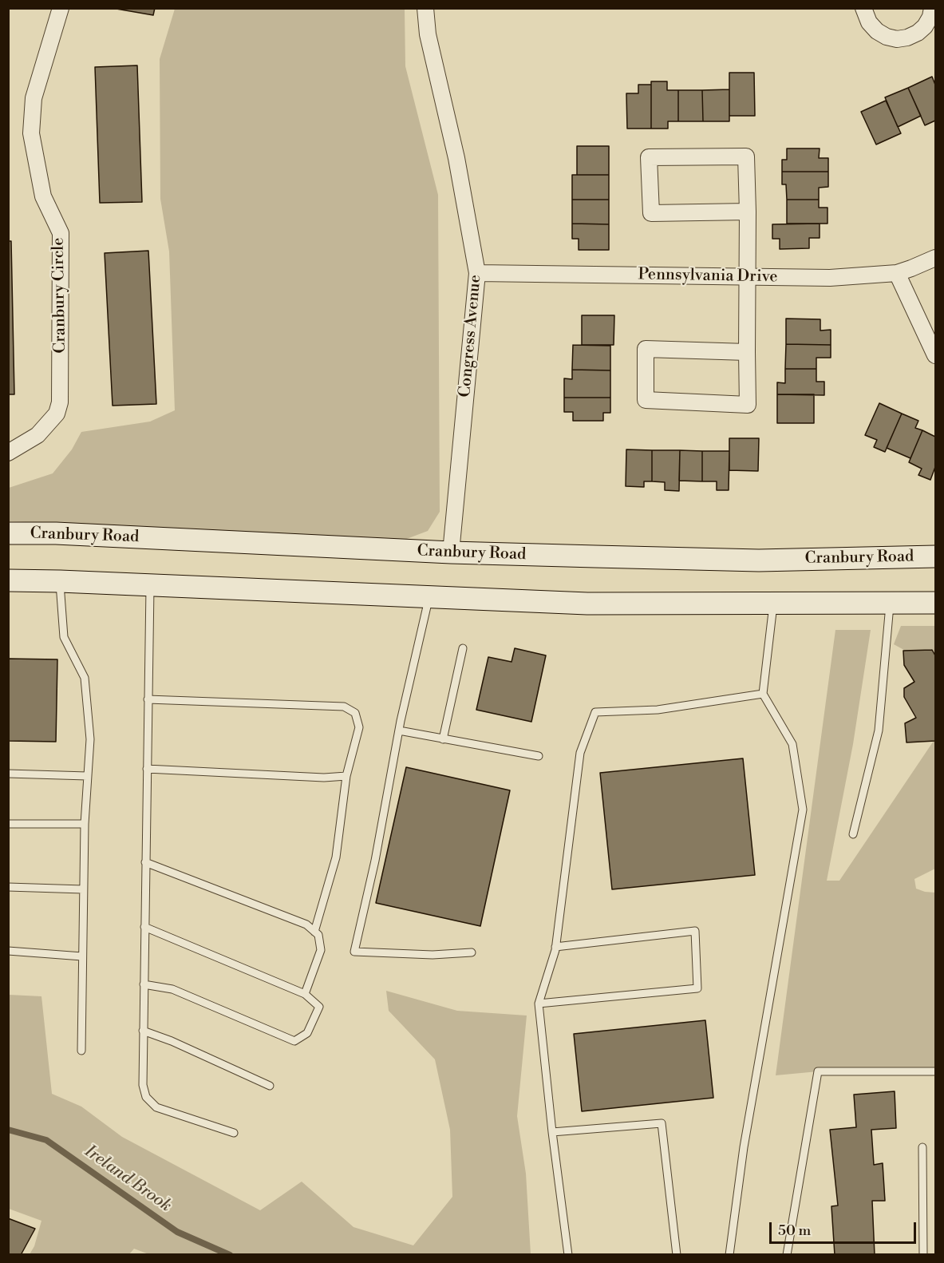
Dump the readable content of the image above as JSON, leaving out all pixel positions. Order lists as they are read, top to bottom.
{
  "streets": {
    "main road": ["Cranbury Road"],
    "street": ["Pennsylvania Drive", "Cranbury Circle", "Congress Avenue"]
  },
  "crossings": [
    ["Pennsylvania Drive", "Congress Avenue"],
    ["Congress Avenue", "Cranbury Road"]
  ],
  "water": ["Ireland Brook"],
  "scale_bar": "50 m"
}
